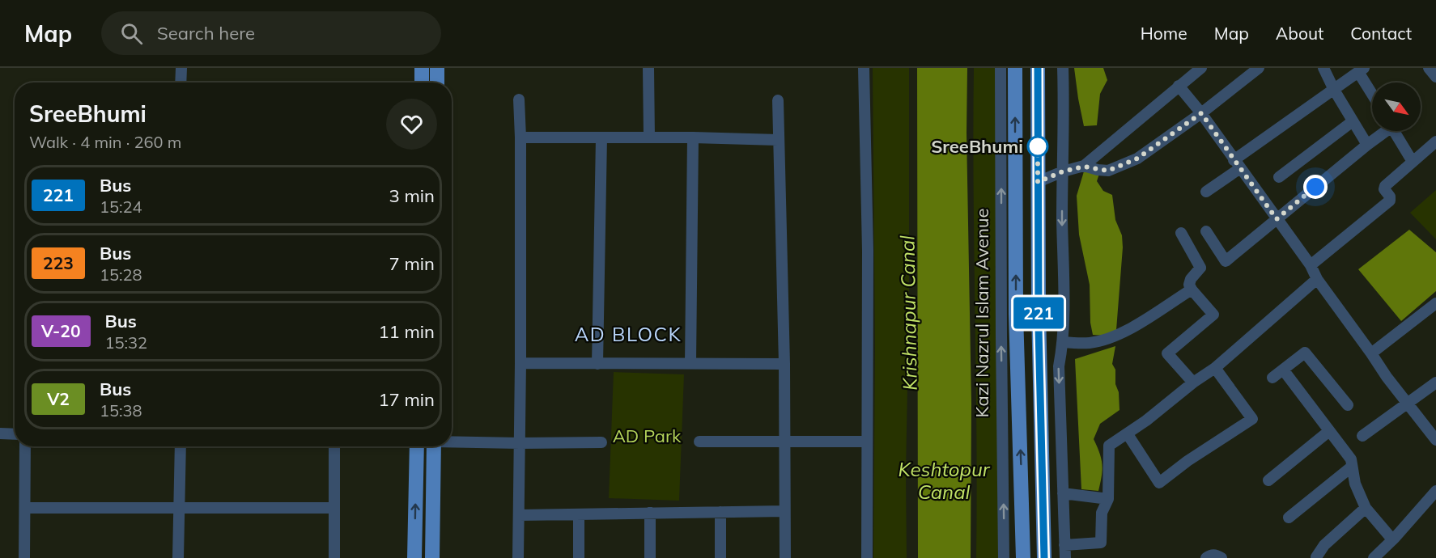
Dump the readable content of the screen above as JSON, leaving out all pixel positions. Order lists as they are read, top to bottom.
{
  "streets": {
    "main road": ["Kazi Nazrul Islam Avenue"]
  },
  "districts": ["AD BLOCK"],
  "water": ["Krishnapur Canal", "Keshtopur Canal"],
  "parks": ["AD Park"],
  "places": ["SreeBhumi"],
  "lines": ["bus line 221"],
  "north": "bottom right",
  "page": {
    "header": "Map",
    "search": "Search here",
    "nav": [
      "Home",
      "Map",
      "About",
      "Contact"
    ],
    "on_map": "221",
    "heading": ["SreeBhumi", "Walk · 4 min · 260 m"],
    "list": [
      {
        "mark": "221",
        "name": "Bus",
        "note": "15:24",
        "value": "3 min"
      },
      {
        "mark": "223",
        "name": "Bus",
        "note": "15:28",
        "value": "7 min"
      },
      {
        "mark": "V-20",
        "name": "Bus",
        "note": "15:32",
        "value": "11 min"
      },
      {
        "mark": "V2",
        "name": "Bus",
        "note": "15:38",
        "value": "17 min"
      }
    ]
  }
}
